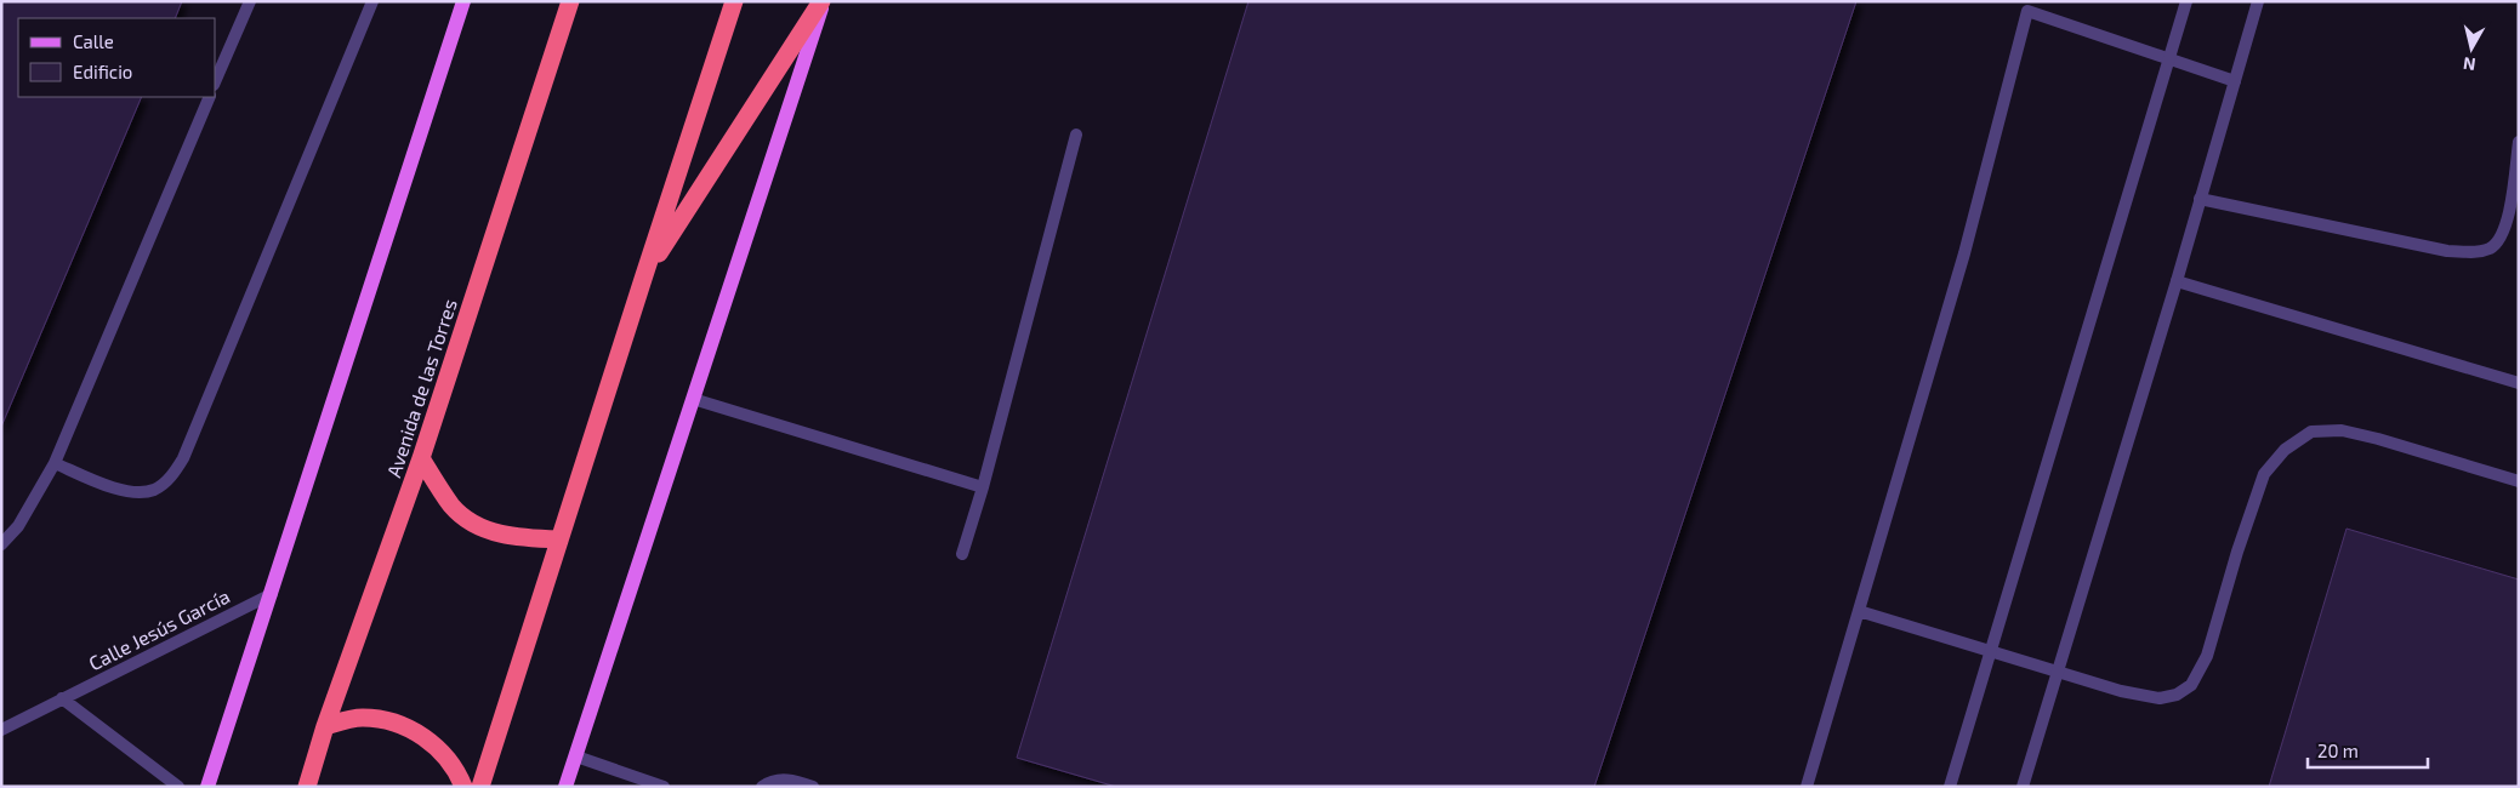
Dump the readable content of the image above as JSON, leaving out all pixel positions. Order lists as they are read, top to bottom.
{
  "streets": {
    "highway": ["Avenida de las Torres"],
    "street": ["Calle Jesús García"]
  },
  "legend": ["Calle", "Edificio"],
  "scale_bar": "20 m",
  "north": "bottom"
}
